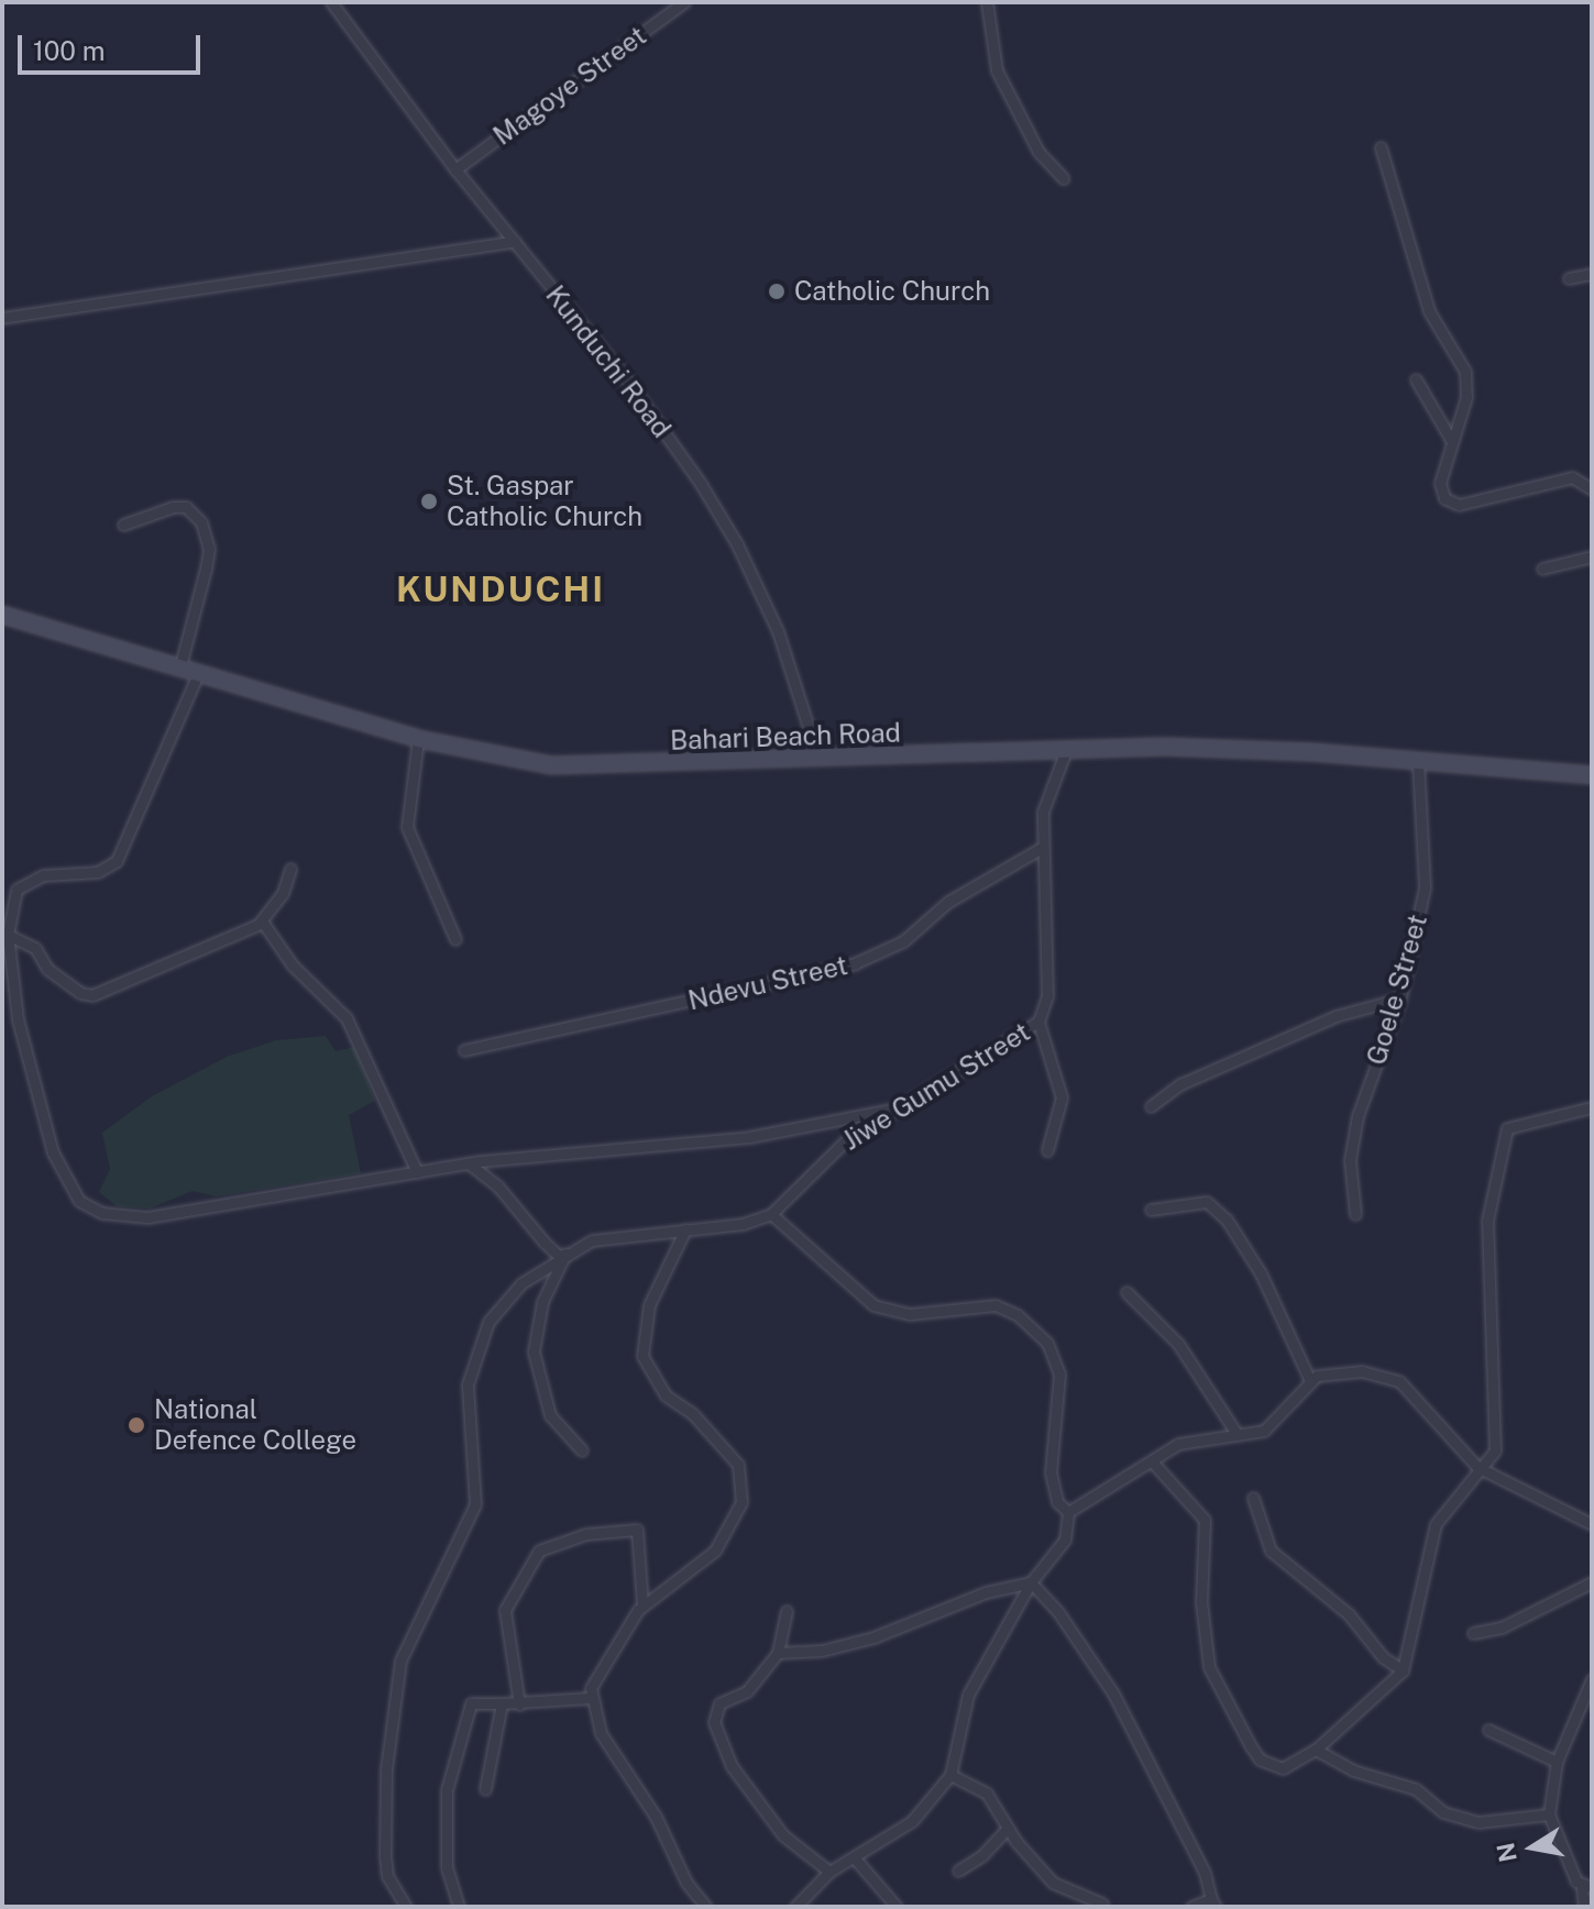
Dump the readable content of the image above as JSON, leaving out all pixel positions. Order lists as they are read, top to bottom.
{
  "streets": {
    "street": [
      "Magoye Street",
      "Kunduchi Road",
      "Bahari Beach Road",
      "Ndevu Street",
      "Goele Street",
      "Jiwe Gumu Street"
    ]
  },
  "crossings": [
    ["Magoye Street", "Kunduchi Road"],
    ["Kunduchi Road", "Bahari Beach Road"],
    ["Bahari Beach Road", "Goele Street"],
    ["Bahari Beach Road", "Jiwe Gumu Street"],
    ["Ndevu Street", "Jiwe Gumu Street"]
  ],
  "districts": ["KUNDUCHI"],
  "places": ["Catholic Church", "St. Gaspar Catholic Church", "National Defence College"],
  "scale_bar": "100 m",
  "north": "left"
}
